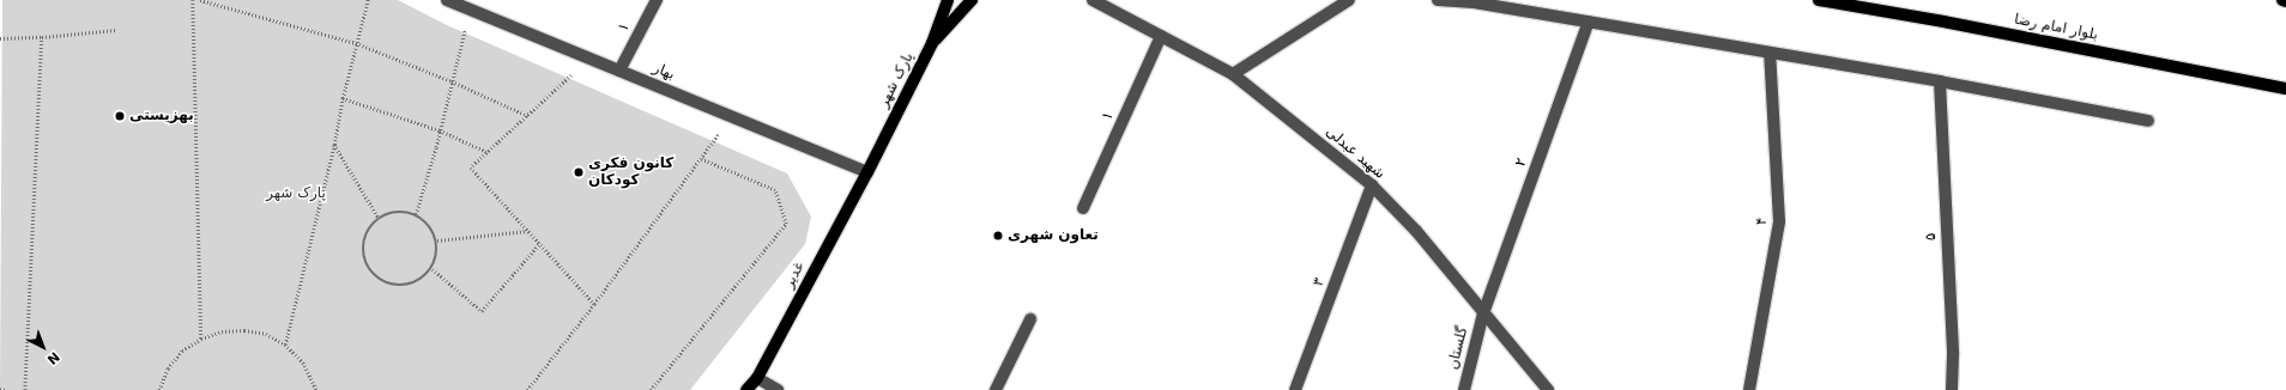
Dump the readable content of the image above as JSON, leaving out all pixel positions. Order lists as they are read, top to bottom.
{
  "streets": {
    "main road": ["بلوار امام رضا", "پارک شهر", "غدیر"],
    "street": [
      "۱",
      "بهار",
      "شهید عبدلی",
      "۲",
      "۴",
      "۵",
      "۳",
      "گلستان"
    ]
  },
  "crossings": [
    ["۱", "بهار"],
    ["۱", "شهید عبدلی"],
    ["بهار", "پارک شهر"],
    ["بهار", "غدیر"],
    ["پارک شهر", "غدیر"],
    ["شهید عبدلی", "۲"],
    ["شهید عبدلی", "۳"],
    ["شهید عبدلی", "گلستان"],
    ["۲", "گلستان"]
  ],
  "parks": ["پارک شهر"],
  "places": ["بهزیستی", "کانون فکری کودکان", "تعاون شهری"],
  "north": "bottom right"
}
